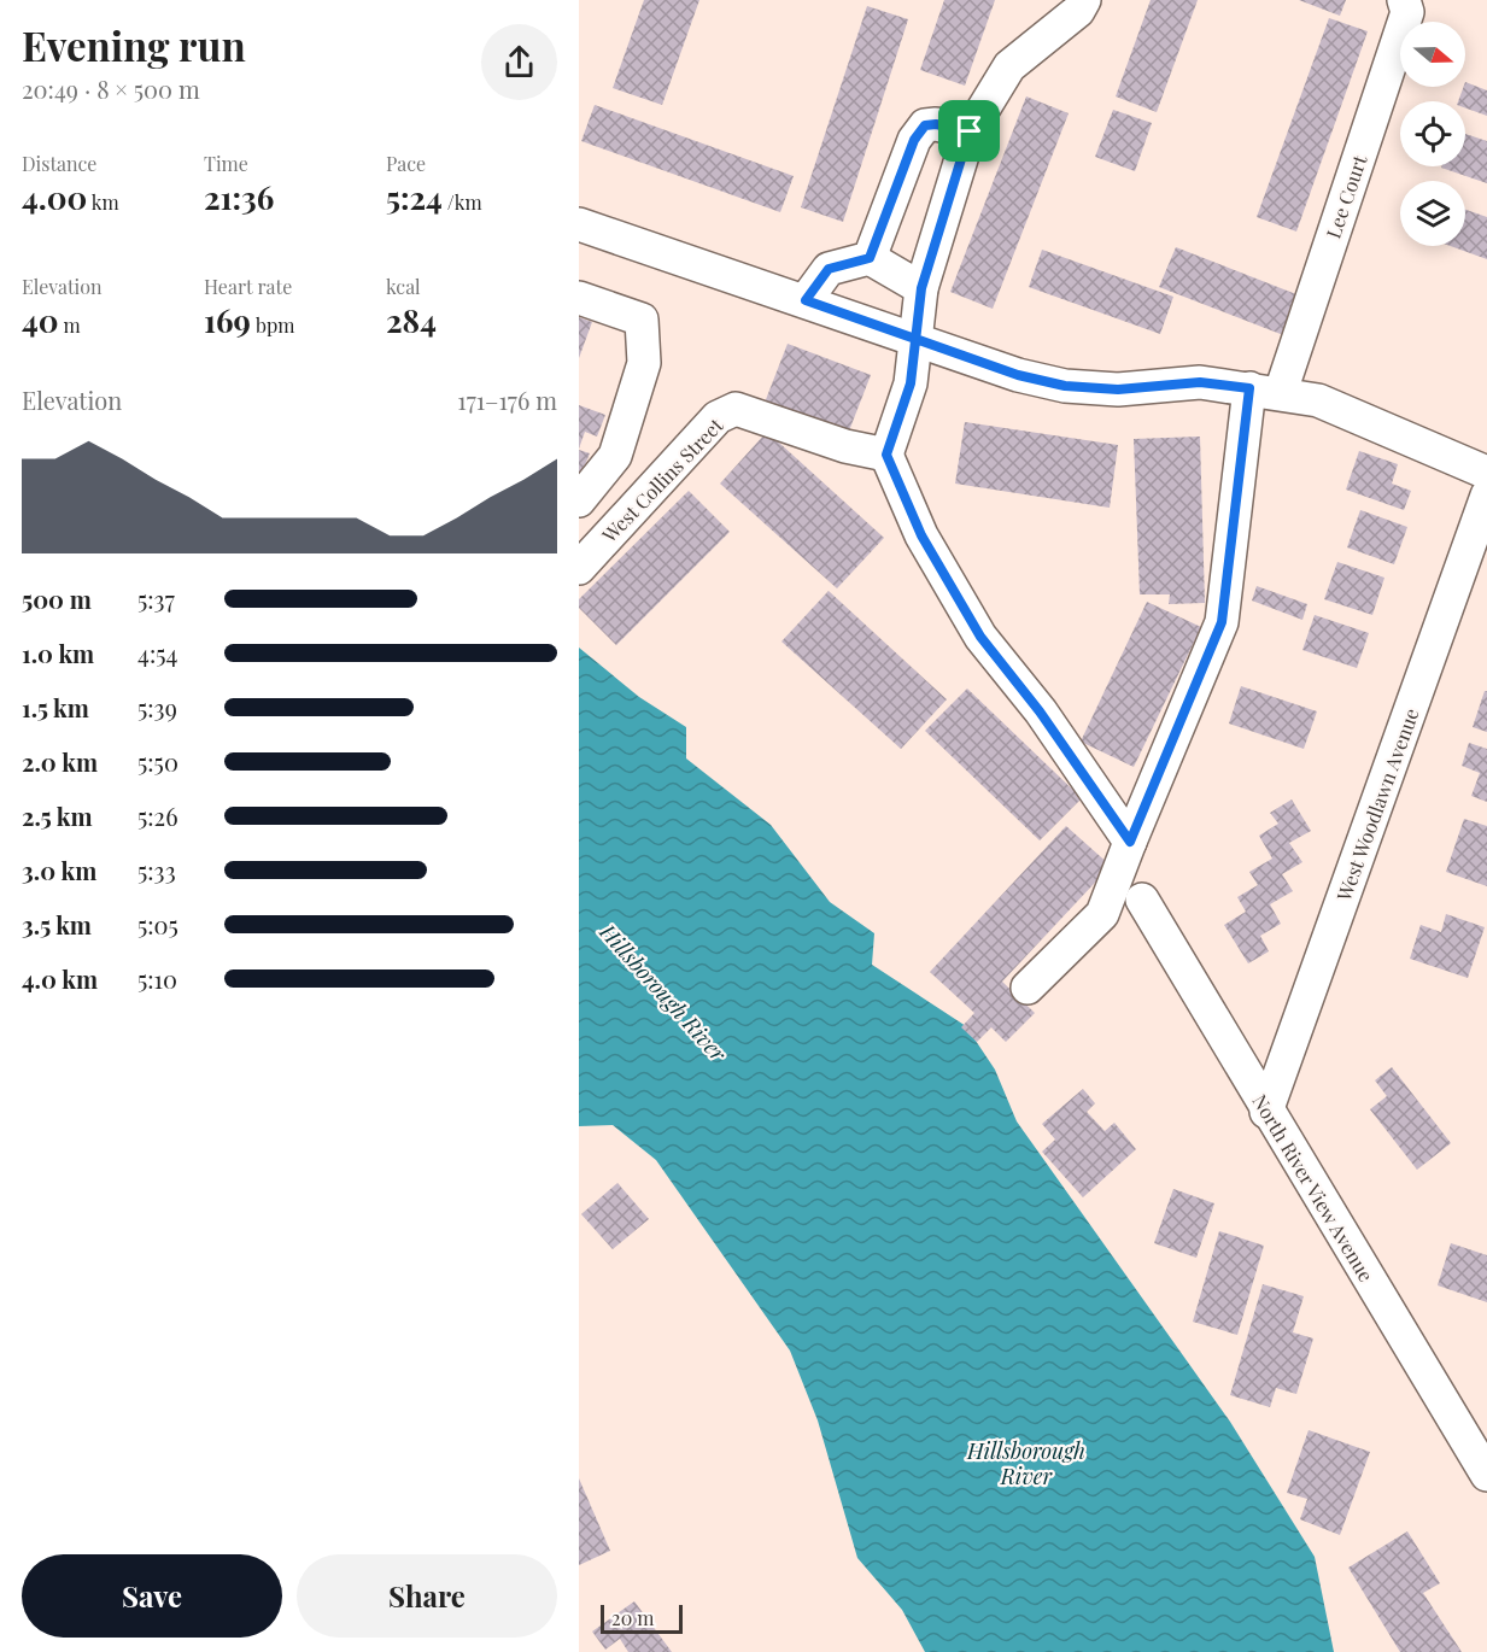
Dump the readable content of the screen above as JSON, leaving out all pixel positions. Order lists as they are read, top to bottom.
{
  "streets": {
    "street": [
      "Lee Court",
      "West Collins Street",
      "West Woodlawn Avenue",
      "North River View Avenue"
    ]
  },
  "crossings": [
    ["West Woodlawn Avenue", "North River View Avenue"]
  ],
  "water": ["Hillsborough River"],
  "scale_bar": "20 m",
  "north": "right",
  "page": {
    "heading": ["Evening run", "20:49 · 8 × 500 m"],
    "stats": [
      ["Distance", "4.00 km"],
      ["Time", "21:36"],
      ["Pace", "5:24 /km"],
      ["Elevation", "40 m"],
      ["Heart rate", "169 bpm"],
      ["kcal", "284"]
    ],
    "chart": ["Elevation", "171–176 m"],
    "list": [
      {
        "name": "500 m",
        "note": "5:37"
      },
      {
        "name": "1.0 km",
        "note": "4:54"
      },
      {
        "name": "1.5 km",
        "note": "5:39"
      },
      {
        "name": "2.0 km",
        "note": "5:50"
      },
      {
        "name": "2.5 km",
        "note": "5:26"
      },
      {
        "name": "3.0 km",
        "note": "5:33"
      },
      {
        "name": "3.5 km",
        "note": "5:05"
      },
      {
        "name": "4.0 km",
        "note": "5:10"
      }
    ],
    "buttons": ["Save", "Share"],
    "scale": "20 m"
  }
}
